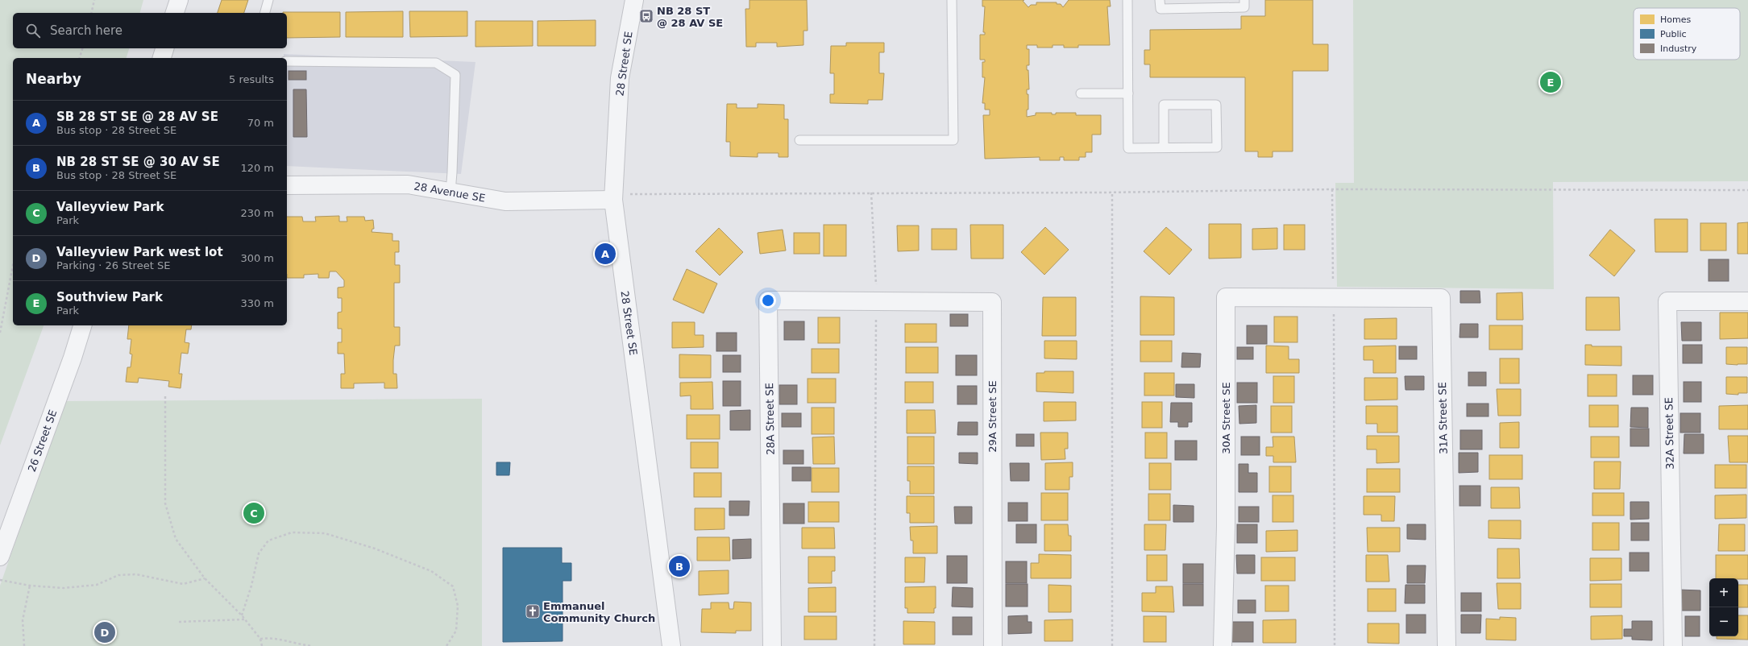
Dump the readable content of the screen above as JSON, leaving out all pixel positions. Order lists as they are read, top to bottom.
{
  "streets": {
    "street": [
      "28 Street SE",
      "28 Avenue SE",
      "29A Street SE",
      "30A Street SE",
      "31A Street SE",
      "28A Street SE",
      "32A Street SE",
      "26 Street SE"
    ]
  },
  "crossings": [
    ["28 Street SE", "28 Avenue SE"],
    ["29A Street SE", "28A Street SE"],
    ["30A Street SE", "31A Street SE"]
  ],
  "places": {
    "bus stop": ["NB 28 ST @ 28 AV SE"],
    "church": ["Emmanuel Community Church"]
  },
  "legend": ["Homes", "Public", "Industry"],
  "page": {
    "search": "Search here",
    "heading": ["Nearby", "5 results"],
    "pins": [
      "E",
      "A",
      "C",
      "B",
      "D"
    ],
    "list": [
      {
        "mark": "A",
        "name": "SB 28 ST SE @ 28 AV SE",
        "note": "Bus stop · 28 Street SE",
        "value": "70 m"
      },
      {
        "mark": "B",
        "name": "NB 28 ST SE @ 30 AV SE",
        "note": "Bus stop · 28 Street SE",
        "value": "120 m"
      },
      {
        "mark": "C",
        "name": "Valleyview Park",
        "note": "Park",
        "value": "230 m"
      },
      {
        "mark": "D",
        "name": "Valleyview Park west lot",
        "note": "Parking · 26 Street SE",
        "value": "300 m"
      },
      {
        "mark": "E",
        "name": "Southview Park",
        "note": "Park",
        "value": "330 m"
      }
    ],
    "map_buttons": ["+", "−"]
  }
}
